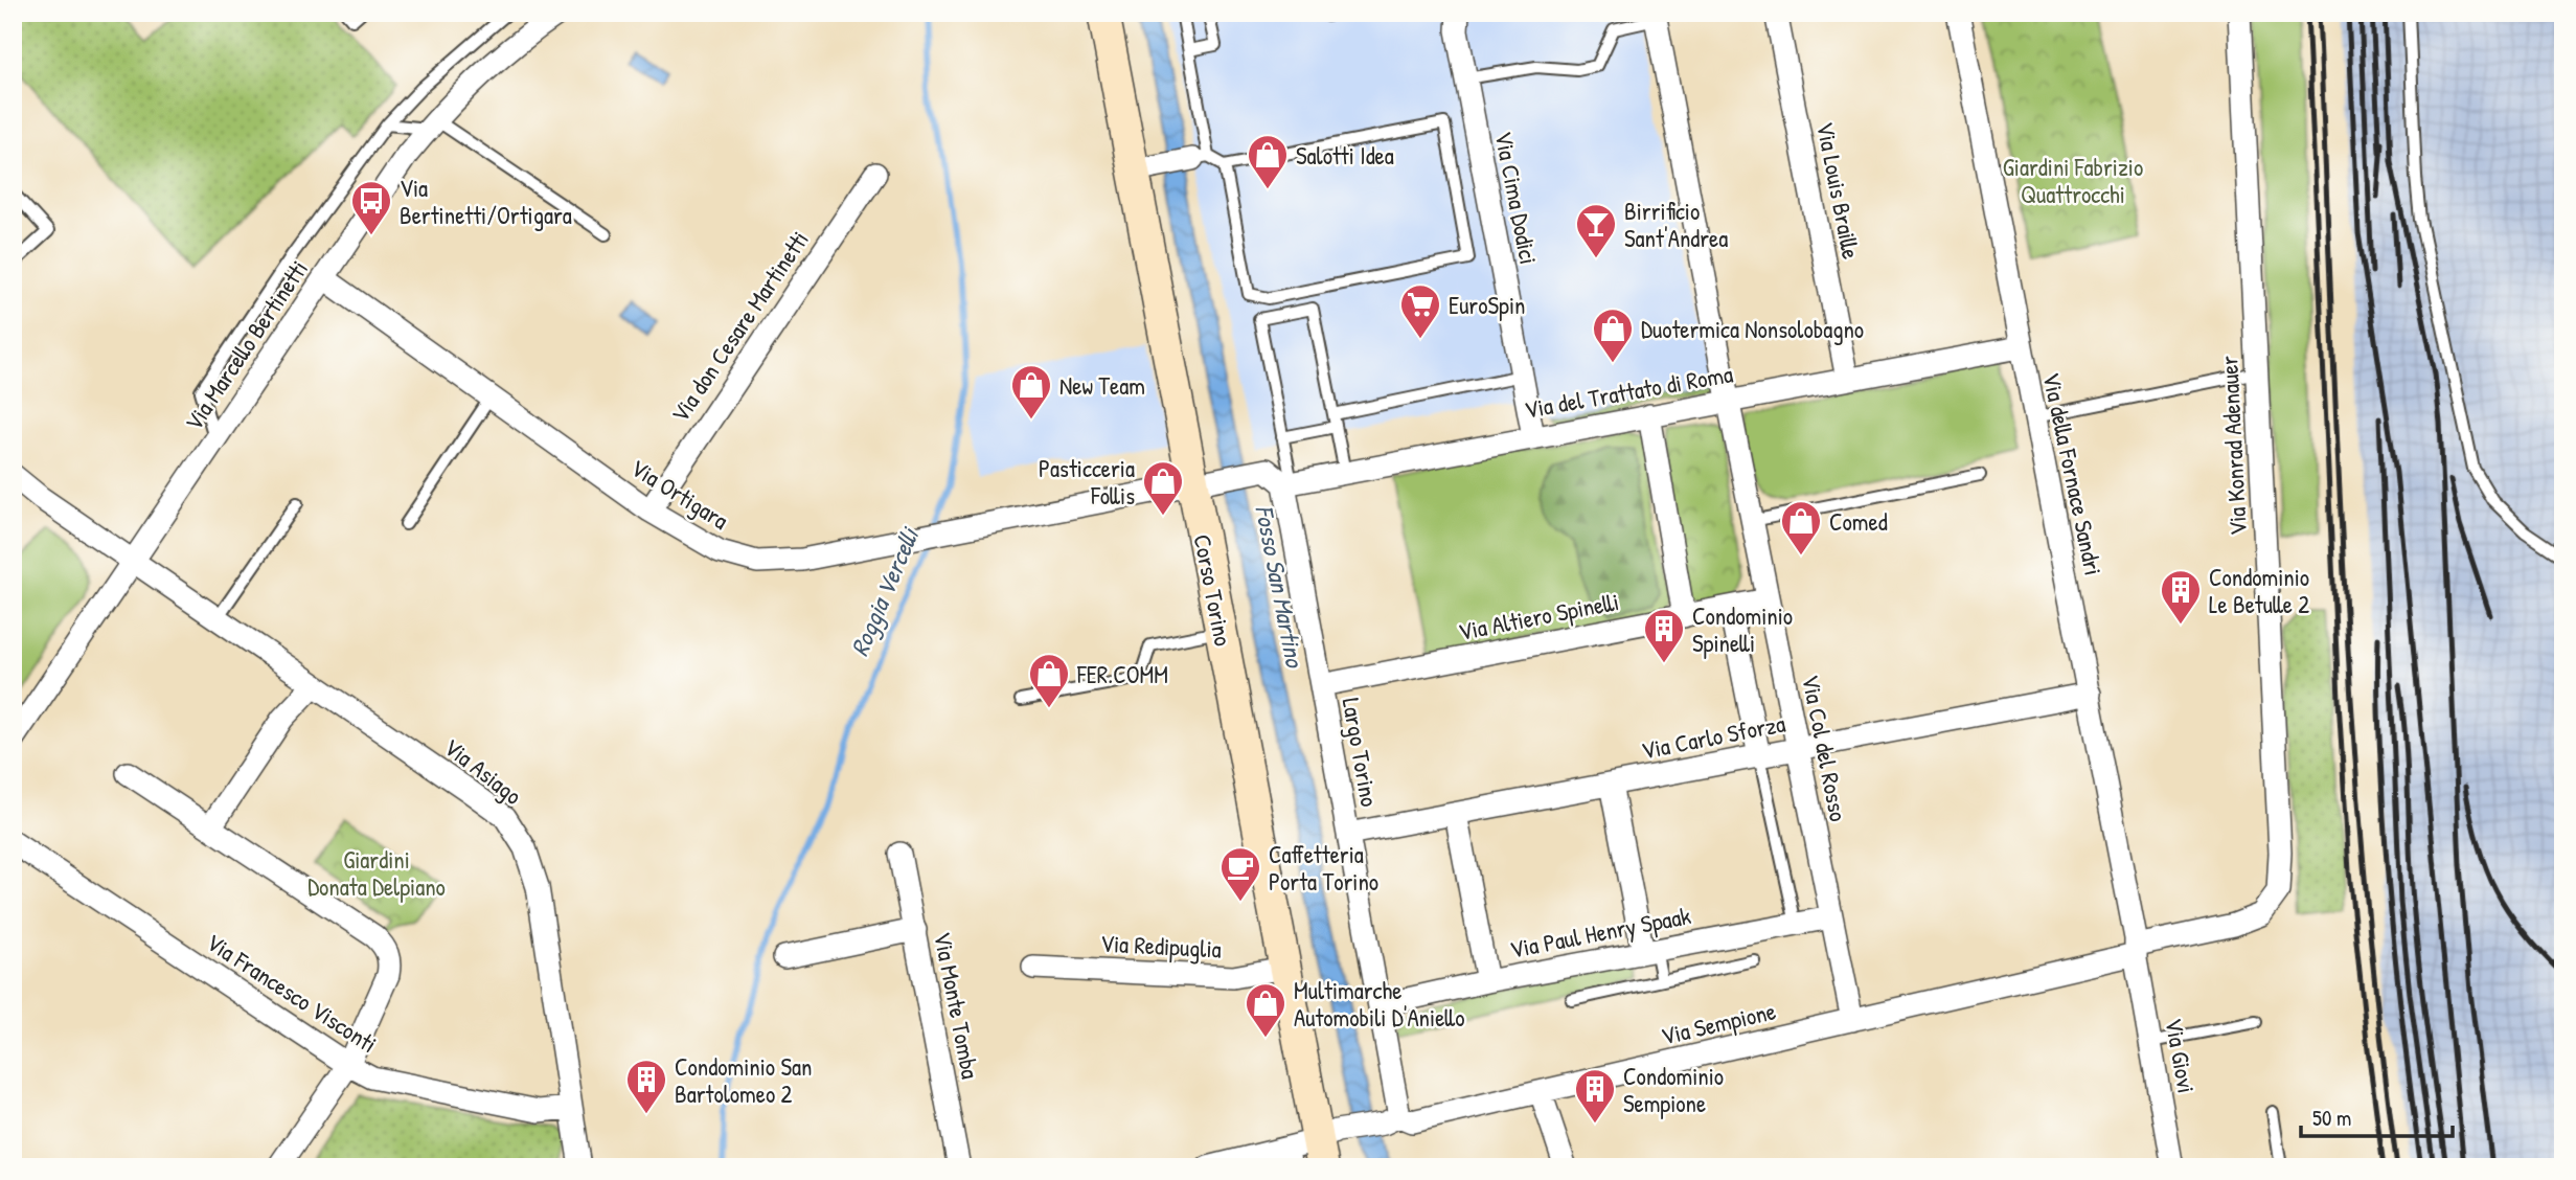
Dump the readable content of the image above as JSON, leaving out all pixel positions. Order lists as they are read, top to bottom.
{
  "streets": {
    "main road": ["Corso Torino"],
    "street": [
      "Via Louis Braille",
      "Via Cima Dodici",
      "Via don Cesare Martinetti",
      "Via Marcello Bertinetti",
      "Via del Trattato di Roma",
      "Via Konrad Adenauer",
      "Via della Fornace Sandri",
      "Via Ortigara",
      "Via Altiero Spinelli",
      "Via Carlo Sforza",
      "Via Col del Rosso",
      "Largo Torino",
      "Via Asiago",
      "Via Paul Henry Spaak",
      "Via Redipuglia",
      "Via Francesco Visconti",
      "Via Monte Tomba",
      "Via Sempione",
      "Via Giovi"
    ]
  },
  "crossings": [
    ["Via Louis Braille", "Via del Trattato di Roma"],
    ["Via Cima Dodici", "Via del Trattato di Roma"],
    ["Via don Cesare Martinetti", "Via Ortigara"],
    ["Via Marcello Bertinetti", "Via Ortigara"],
    ["Via Marcello Bertinetti", "Via Asiago"],
    ["Via del Trattato di Roma", "Via della Fornace Sandri"],
    ["Via del Trattato di Roma", "Via Ortigara"],
    ["Via del Trattato di Roma", "Via Col del Rosso"],
    ["Via del Trattato di Roma", "Largo Torino"],
    ["Via Konrad Adenauer", "Via Sempione"],
    ["Via della Fornace Sandri", "Via Carlo Sforza"],
    ["Via della Fornace Sandri", "Via Sempione"],
    ["Via della Fornace Sandri", "Via Giovi"],
    ["Via Ortigara", "Corso Torino"],
    ["Via Ortigara", "Largo Torino"],
    ["Corso Torino", "Via Redipuglia"],
    ["Corso Torino", "Via Sempione"],
    ["Via Altiero Spinelli", "Via Col del Rosso"],
    ["Via Altiero Spinelli", "Largo Torino"],
    ["Via Carlo Sforza", "Via Col del Rosso"],
    ["Via Carlo Sforza", "Largo Torino"],
    ["Via Col del Rosso", "Via Paul Henry Spaak"],
    ["Via Col del Rosso", "Via Sempione"],
    ["Largo Torino", "Via Paul Henry Spaak"],
    ["Largo Torino", "Via Sempione"],
    ["Via Asiago", "Via Francesco Visconti"],
    ["Via Sempione", "Via Giovi"]
  ],
  "water": ["Fosso San Martino", "Roggia Vercelli"],
  "parks": ["Giardini Fabrizio Quattrocchi", "Giardini Donata Delpiano"],
  "places": {
    "shop": [
      "Salotti Idea",
      "Duotermica Nonsolobagno",
      "New Team",
      "Pasticceria Follis",
      "Comed",
      "FER.COMM",
      "Multimarche Automobili D'Aniello"
    ],
    "bus stop": ["Via Bertinetti/Ortigara"],
    "bar": ["Birrificio Sant'Andrea"],
    "supermarket": ["EuroSpin"],
    "building": [
      "Condominio Le Betulle 2",
      "Condominio Spinelli",
      "Condominio San Bartolomeo 2",
      "Condominio Sempione"
    ],
    "cafe": ["Caffetteria Porta Torino"]
  },
  "scale_bar": "50 m"
}
